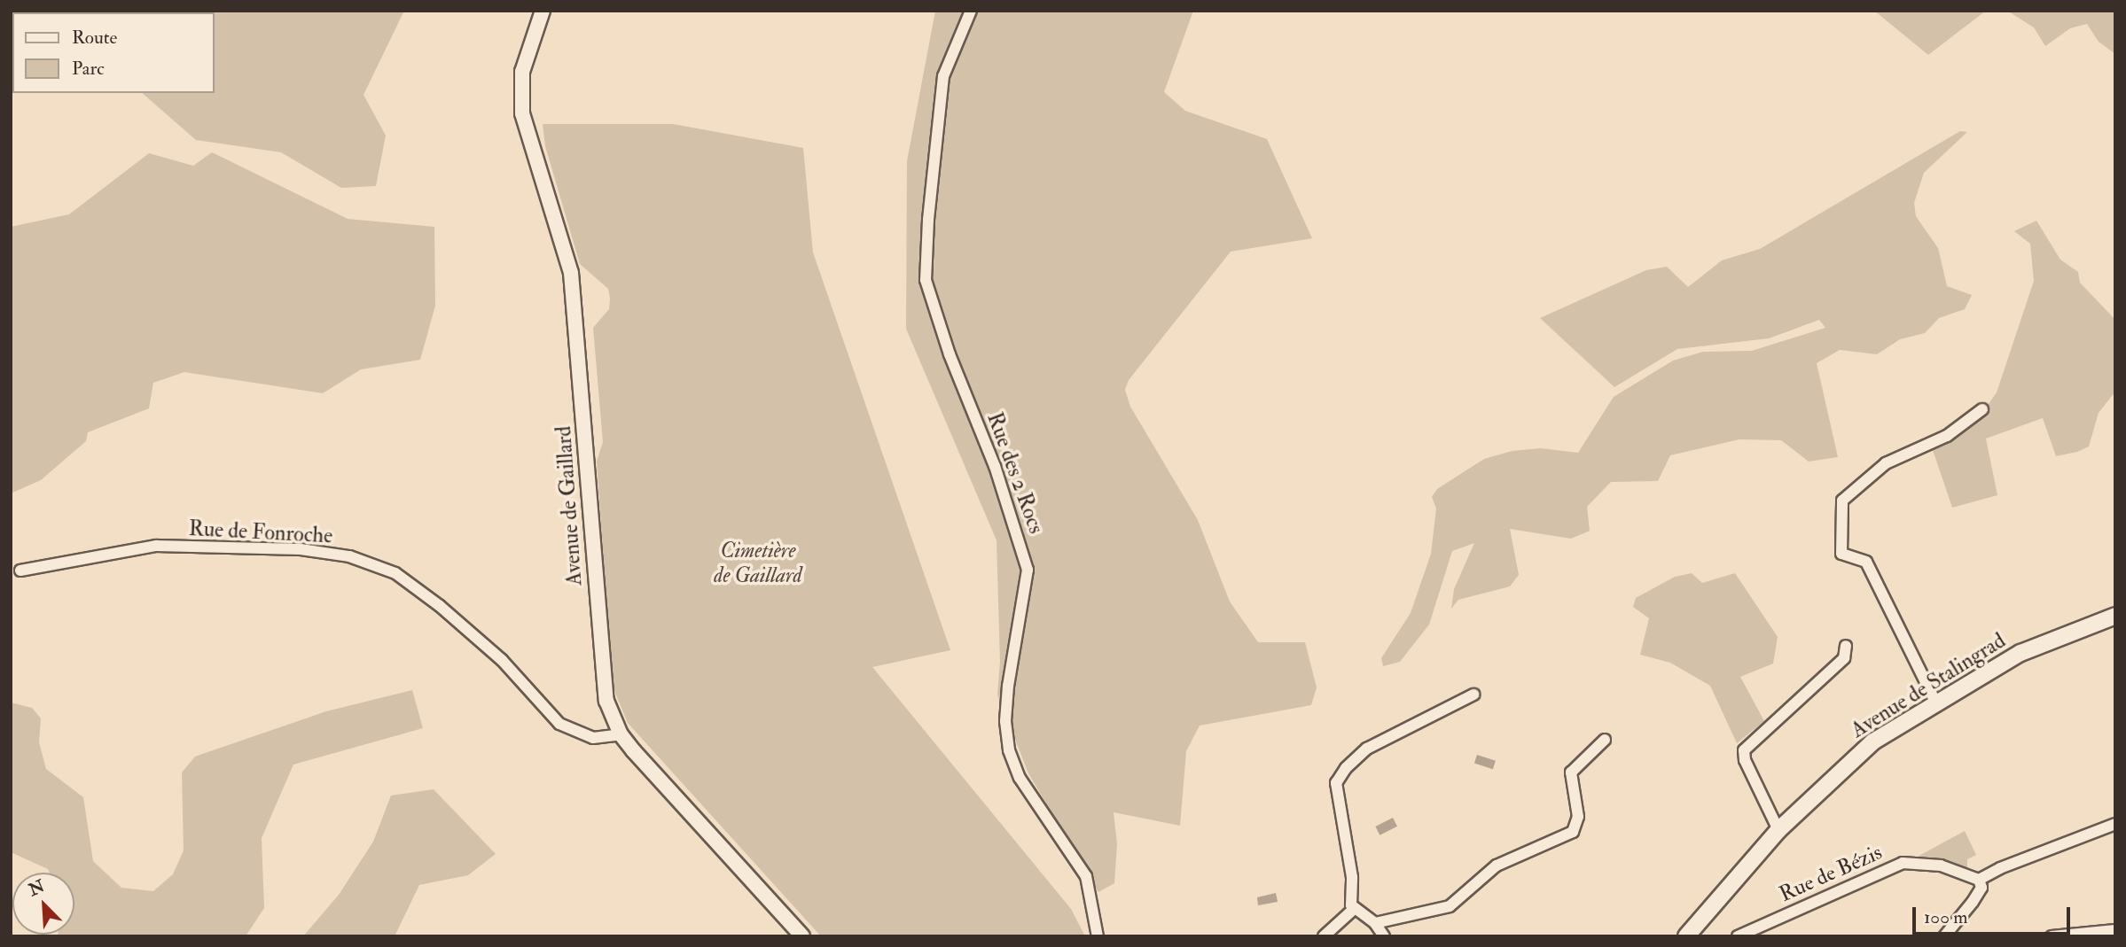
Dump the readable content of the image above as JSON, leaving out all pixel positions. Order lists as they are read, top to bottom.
{
  "streets": {
    "main road": ["Avenue de Stalingrad"],
    "street": [
      "Rue des 2 Rocs",
      "Avenue de Gaillard",
      "Rue de Fonroche",
      "Rue de Bézis"
    ]
  },
  "crossings": [
    ["Avenue de Gaillard", "Rue de Fonroche"]
  ],
  "parks": ["Cimetière de Gaillard"],
  "legend": ["Route", "Parc"],
  "scale_bar": "100 m",
  "north": "top left"
}
